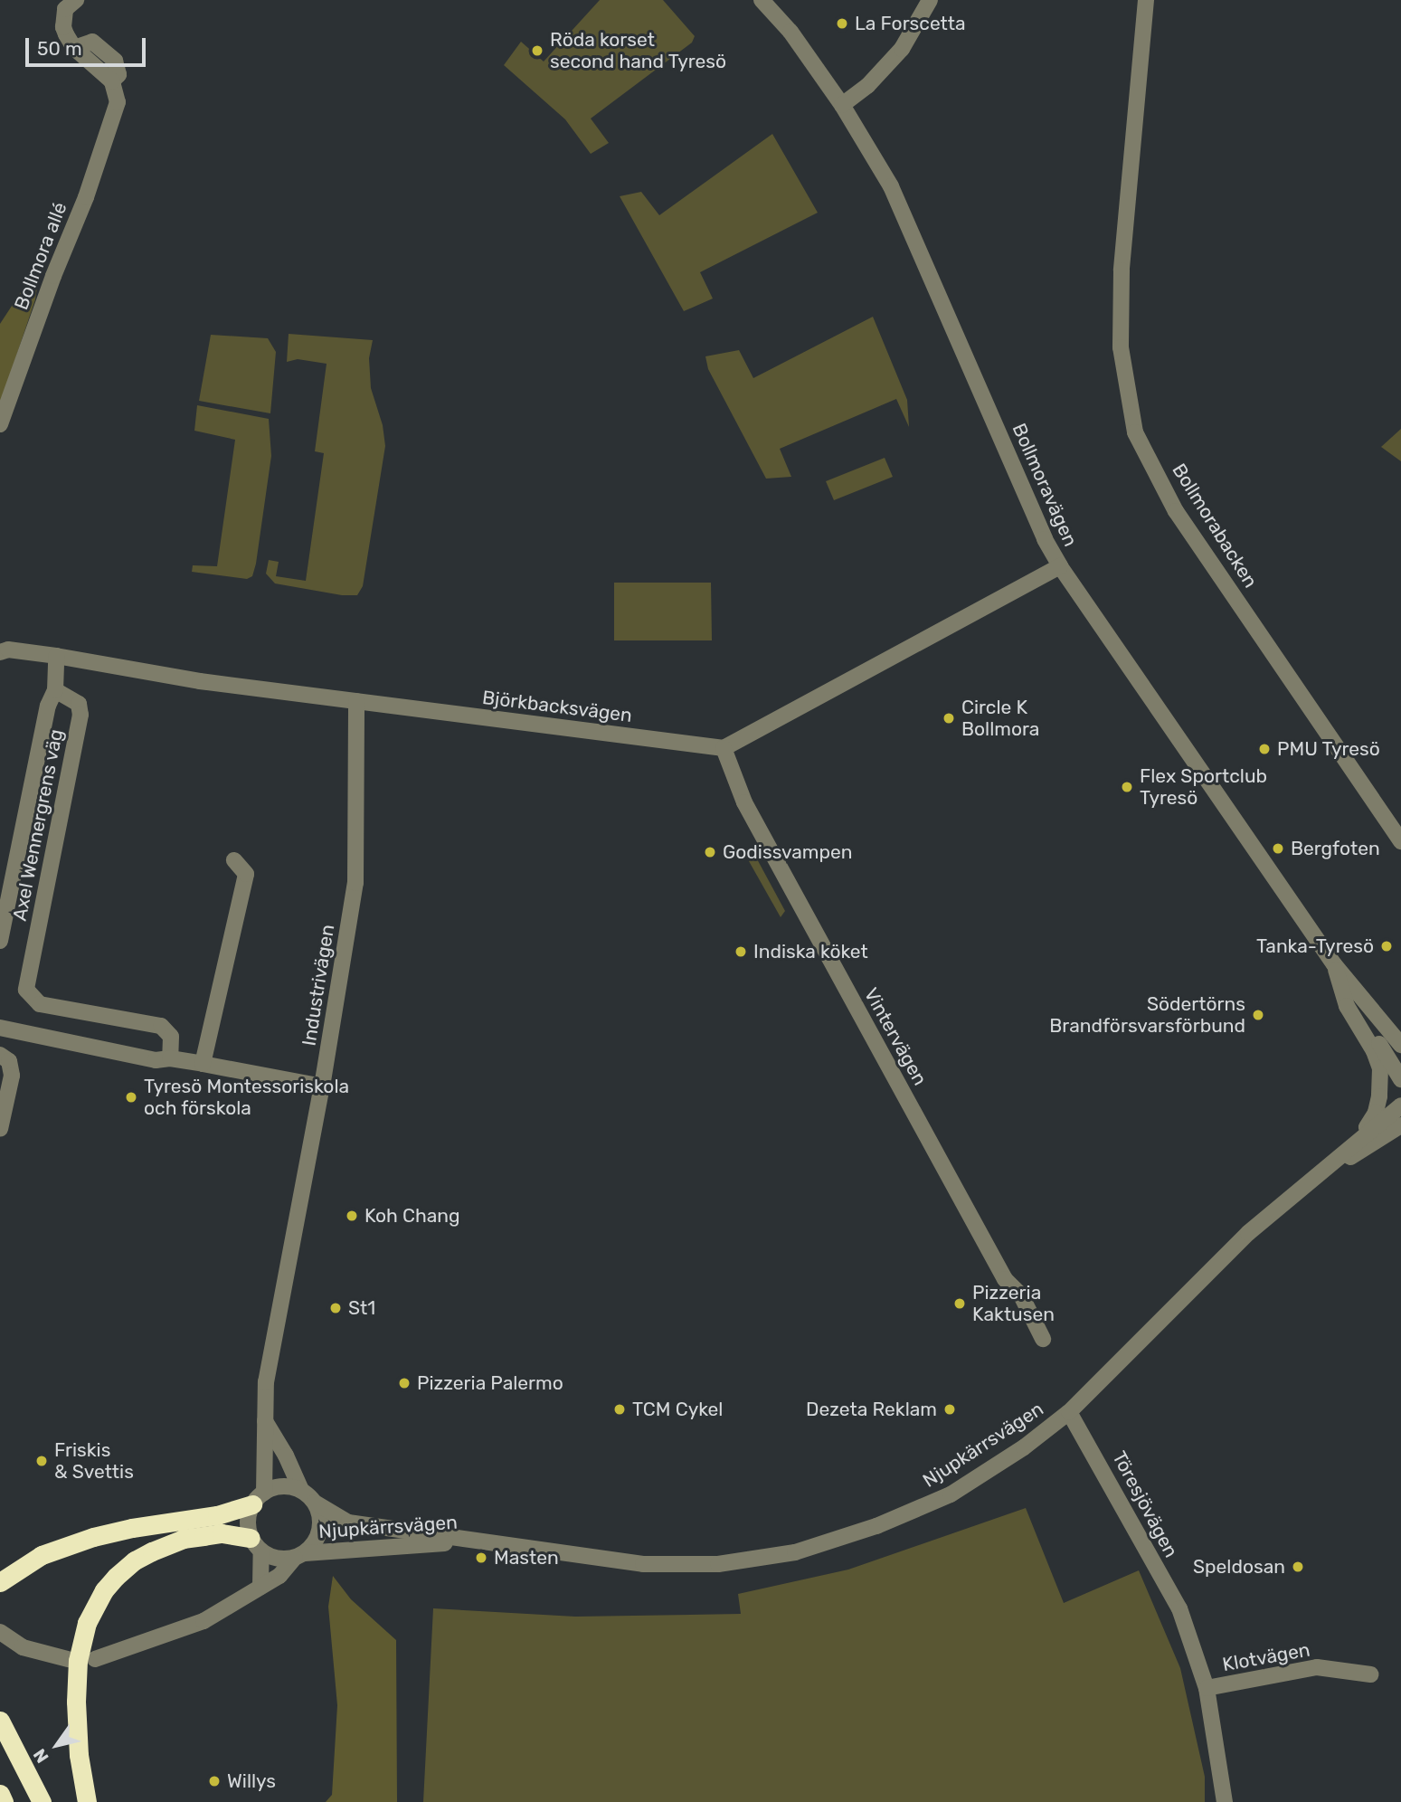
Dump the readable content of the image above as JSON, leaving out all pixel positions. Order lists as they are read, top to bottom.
{
  "streets": {
    "street": [
      "Bollmora allé",
      "Bollmoravägen",
      "Bollmorabacken",
      "Björkbacksvägen",
      "Axel Wennergrens väg",
      "Industrivägen",
      "Vintervägen",
      "Njupkärrsvägen",
      "Töresjövägen",
      "Klotvägen"
    ]
  },
  "crossings": [
    ["Bollmoravägen", "Njupkärrsvägen"],
    ["Björkbacksvägen", "Axel Wennergrens väg"],
    ["Björkbacksvägen", "Industrivägen"],
    ["Björkbacksvägen", "Vintervägen"],
    ["Industrivägen", "Njupkärrsvägen"],
    ["Njupkärrsvägen", "Töresjövägen"],
    ["Töresjövägen", "Klotvägen"]
  ],
  "places": [
    "La Forscetta",
    "Röda korset second hand Tyresö",
    "Circle K Bollmora",
    "PMU Tyresö",
    "Flex Sportclub Tyresö",
    "Bergfoten",
    "Godissvampen",
    "Tanka-Tyresö",
    "Indiska köket",
    "Södertörns Brandförsvarsförbund",
    "Tyresö Montessoriskola och förskola",
    "Koh Chang",
    "Pizzeria Kaktusen",
    "St1",
    "Pizzeria Palermo",
    "TCM Cykel",
    "Dezeta Reklam",
    "Friskis & Svettis",
    "Masten",
    "Speldosan",
    "Willys"
  ],
  "scale_bar": "50 m",
  "north": "bottom left"
}
